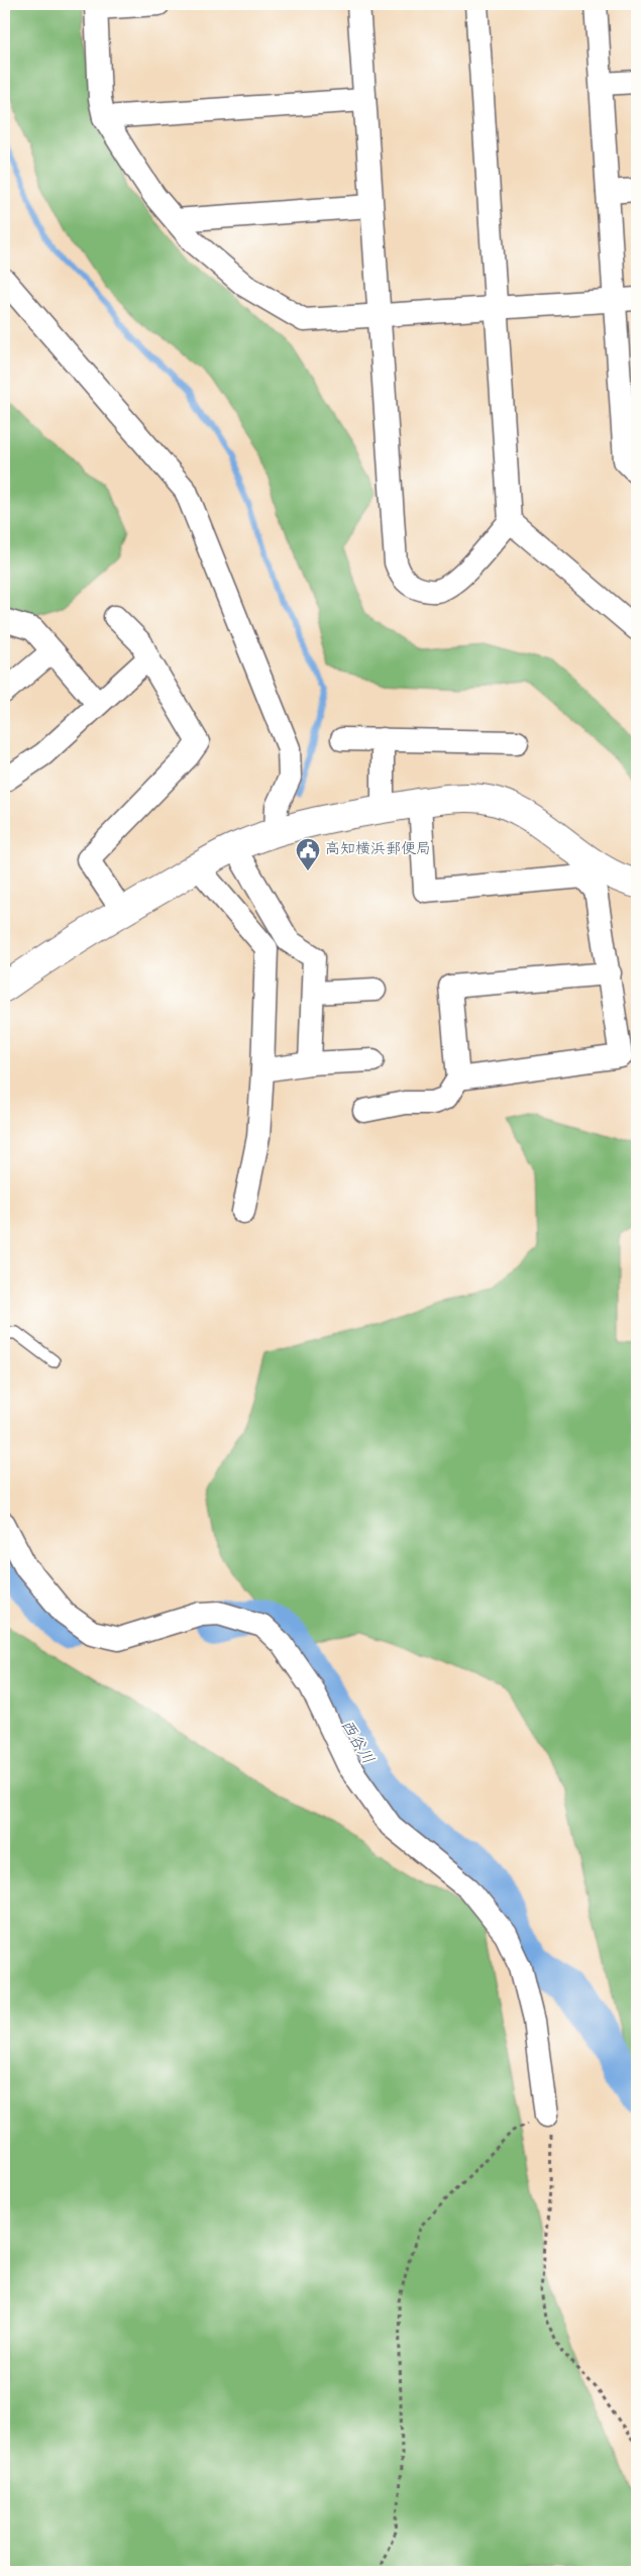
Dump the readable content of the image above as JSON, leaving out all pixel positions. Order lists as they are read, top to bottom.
{
  "water": ["西谷川"],
  "places": {
    "public building": ["高知横浜郵便局"]
  }
}
